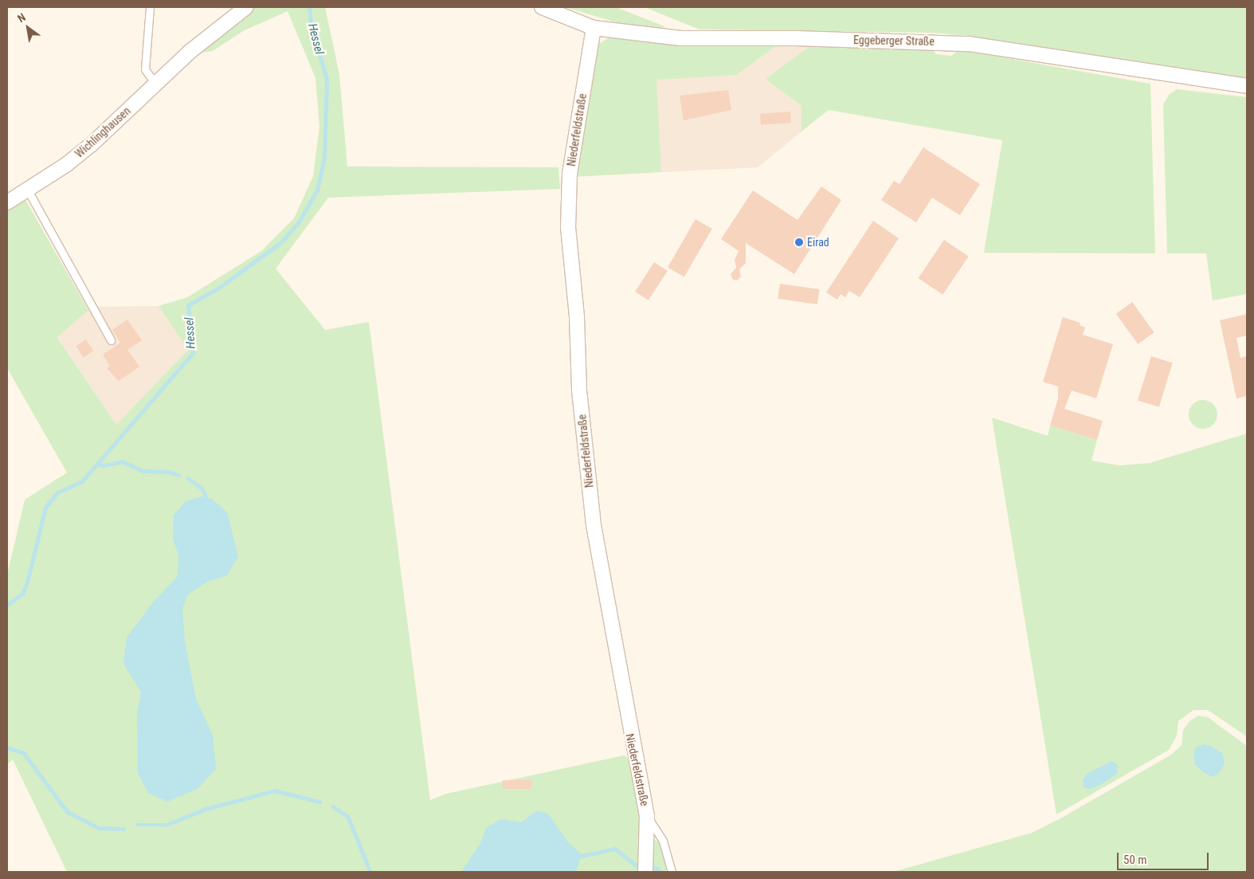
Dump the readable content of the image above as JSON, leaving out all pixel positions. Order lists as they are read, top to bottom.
{
  "streets": {
    "street": ["Eggeberger Straße", "Niederfeldstraße", "Wichlinghausen"]
  },
  "crossings": [
    ["Eggeberger Straße", "Niederfeldstraße"]
  ],
  "water": ["Hessel"],
  "places": ["Eirad"],
  "scale_bar": "50 m",
  "north": "top left"
}
